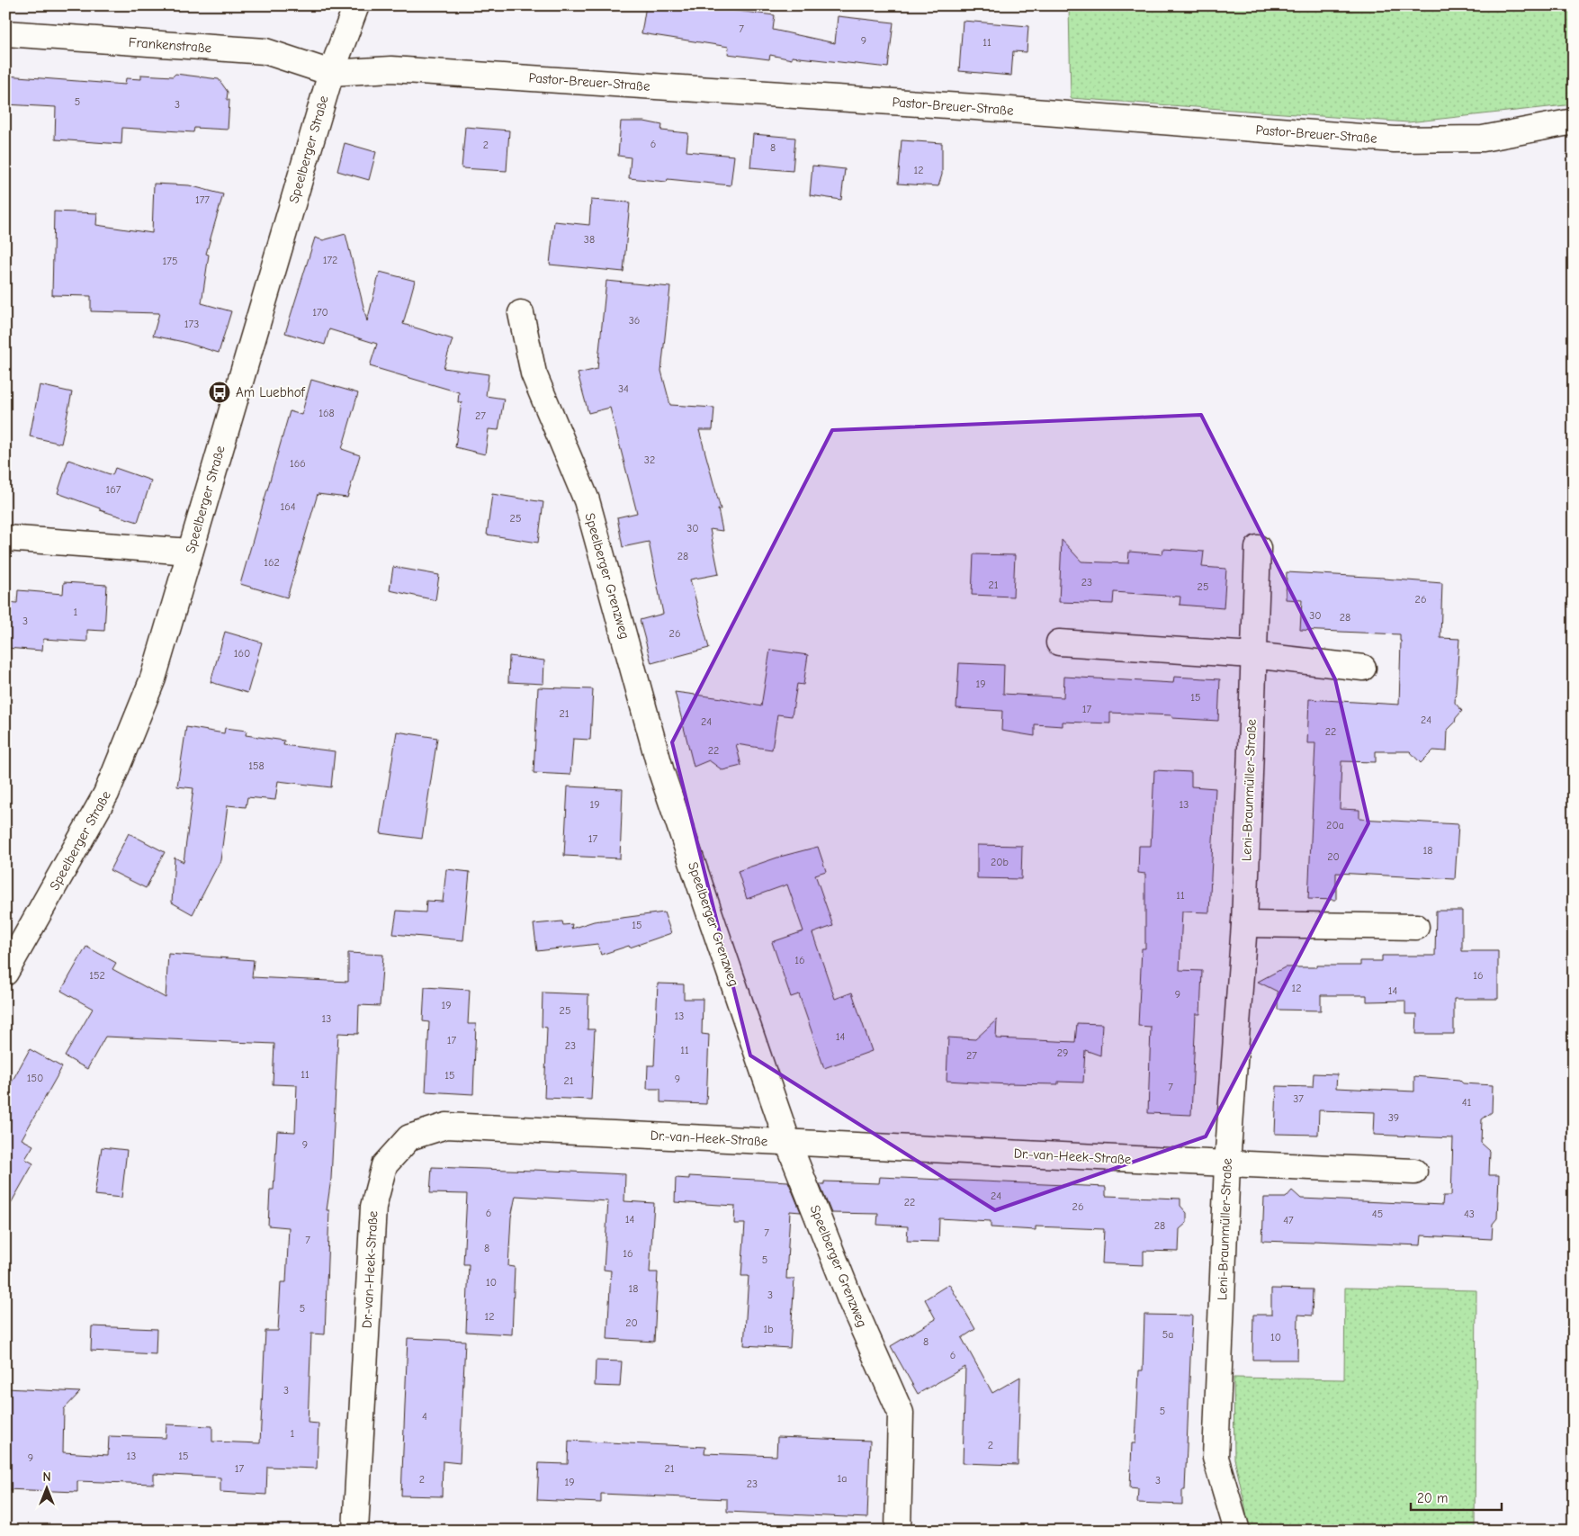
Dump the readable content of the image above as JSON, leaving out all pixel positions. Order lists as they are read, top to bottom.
{
  "streets": {
    "street": [
      "Frankenstraße",
      "Pastor-Breuer-Straße",
      "Speelberger Straße",
      "Speelberger Grenzweg",
      "Leni-Braunmüller-Straße",
      "Dr.-van-Heek-Straße"
    ]
  },
  "crossings": [
    ["Frankenstraße", "Pastor-Breuer-Straße"],
    ["Frankenstraße", "Speelberger Straße"],
    ["Pastor-Breuer-Straße", "Speelberger Straße"],
    ["Speelberger Grenzweg", "Dr.-van-Heek-Straße"],
    ["Leni-Braunmüller-Straße", "Dr.-van-Heek-Straße"]
  ],
  "places": {
    "bus stop": ["Am Luebhof"]
  },
  "house_numbers": [
    "7",
    "9",
    "11",
    "5",
    "3",
    "6",
    "2",
    "8",
    "12",
    "177",
    "38",
    "172",
    "175",
    "170",
    "36",
    "173",
    "34",
    "168",
    "27",
    "32",
    "166",
    "167",
    "164",
    "25",
    "30",
    "28",
    "162",
    "23",
    "21",
    "25",
    "26",
    "1",
    "30",
    "28",
    "3",
    "26",
    "160",
    "19",
    "15",
    "17",
    "21",
    "24",
    "24",
    "22",
    "22",
    "158",
    "19",
    "13",
    "20a",
    "17",
    "18",
    "20",
    "20b",
    "11",
    "15",
    "16",
    "152",
    "16",
    "12",
    "14",
    "9",
    "19",
    "25",
    "13",
    "13",
    "14",
    "17",
    "23",
    "11",
    "29",
    "27",
    "11",
    "15",
    "150",
    "9",
    "21",
    "7",
    "37",
    "41",
    "39",
    "9",
    "24",
    "22",
    "26",
    "6",
    "45",
    "43",
    "14",
    "47",
    "28",
    "7",
    "7",
    "8",
    "16",
    "5",
    "10",
    "18",
    "3",
    "5",
    "12",
    "20",
    "1b",
    "5a",
    "10",
    "8",
    "6",
    "3",
    "5",
    "4",
    "1",
    "2",
    "13",
    "15",
    "9",
    "17",
    "21",
    "1a",
    "2",
    "3",
    "19",
    "23"
  ],
  "scale_bar": "20 m",
  "north": "top"
}
